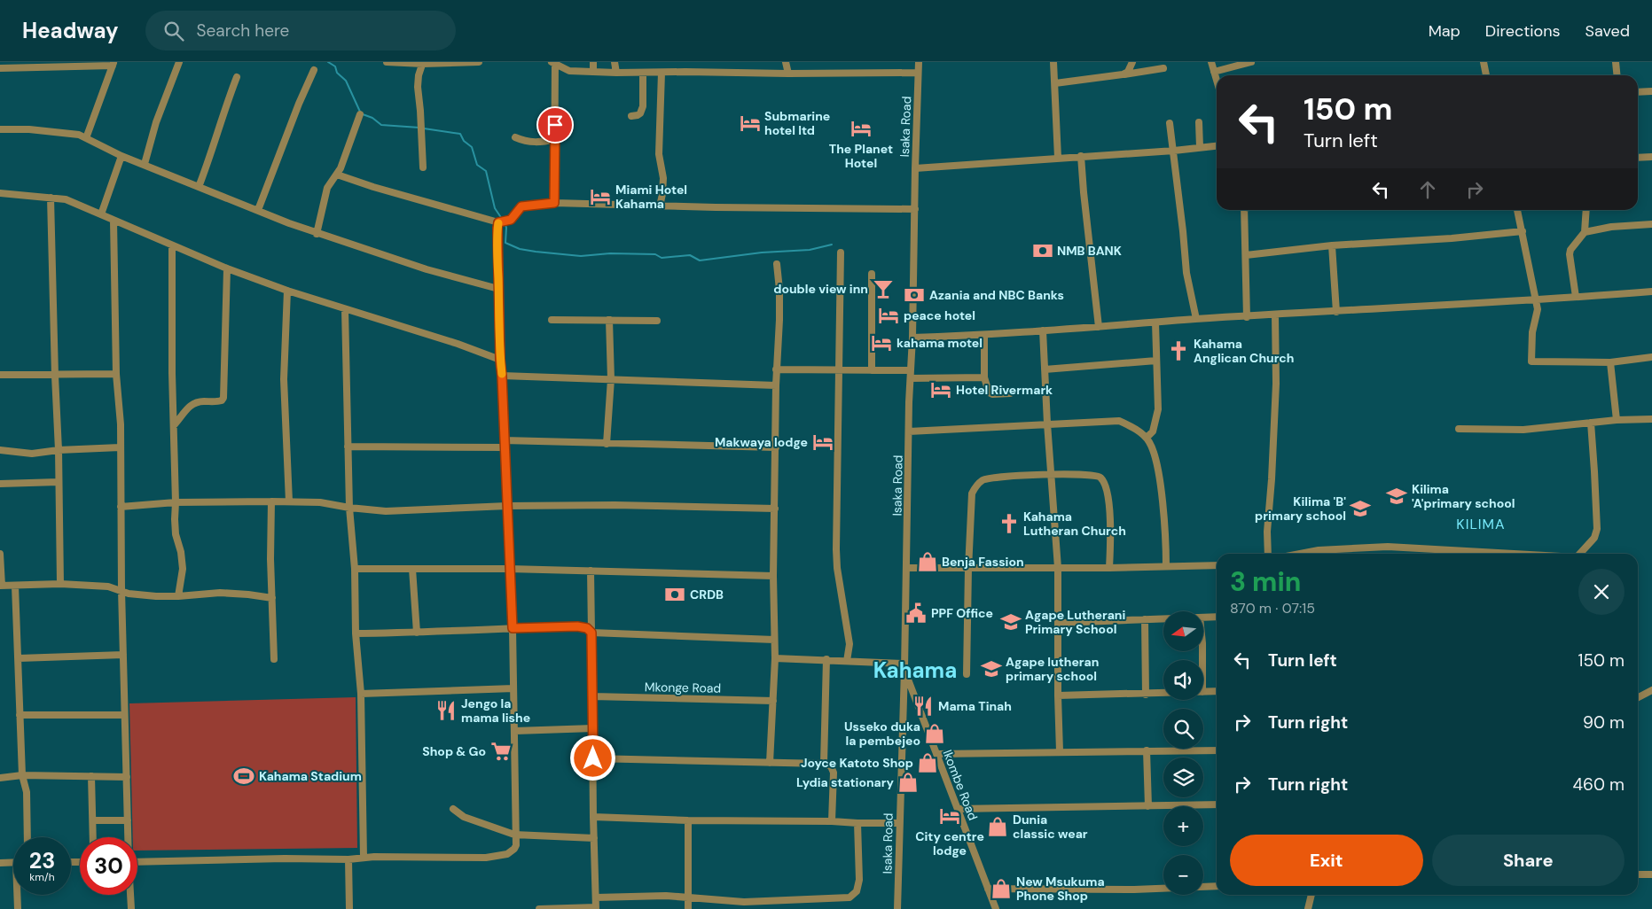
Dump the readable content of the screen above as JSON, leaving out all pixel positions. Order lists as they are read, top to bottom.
{
  "streets": {
    "street": ["Isaka Road", "Mkonge Road", "Ikombe Road"]
  },
  "crossings": [
    ["Isaka Road", "Ikombe Road"]
  ],
  "districts": ["KILIMA", "Kahama"],
  "places": {
    "hotel": [
      "Submarine hotel ltd",
      "The Planet Hotel",
      "Miami Hotel Kahama",
      "peace hotel",
      "kahama motel",
      "Hotel Rivermark",
      "Makwaya lodge",
      "City centre lodge"
    ],
    "bank": ["NMB BANK", "Azania and NBC Banks", "CRDB"],
    "bar": ["double view inn"],
    "church": ["Kahama Anglican Church", "Kahama Lutheran Church"],
    "school or university": [
      "Kilima 'A'primary school",
      "Kilima 'B' primary school",
      "Agape Lutherani Primary School",
      "Agape lutheran primary school"
    ],
    "shop": [
      "Benja Fassion",
      "Usseko duka la pembejeo",
      "Joyce Katoto Shop",
      "Lydia stationary",
      "Dunia classic wear",
      "New Msukuma Phone Shop"
    ],
    "public building": ["PPF Office"],
    "restaurant": ["Mama Tinah", "Jengo la mama lishe"],
    "supermarket": ["Shop & Go"],
    "sports": ["Kahama Stadium"]
  },
  "north": "left",
  "page": {
    "header": "Headway",
    "search": "Search here",
    "nav": ["Map", "Directions", "Saved"],
    "turn": ["150 m", "Turn left"],
    "heading": ["3 min", "870 m · 07:15"],
    "map_buttons": ["+", "−"],
    "list": [
      {
        "name": "Turn left",
        "value": "150 m"
      },
      {
        "name": "Turn right",
        "value": "90 m"
      },
      {
        "name": "Turn right",
        "value": "460 m"
      }
    ],
    "buttons": ["Exit", "Share"],
    "speed": "23 km/h",
    "limit": "30"
  }
}
